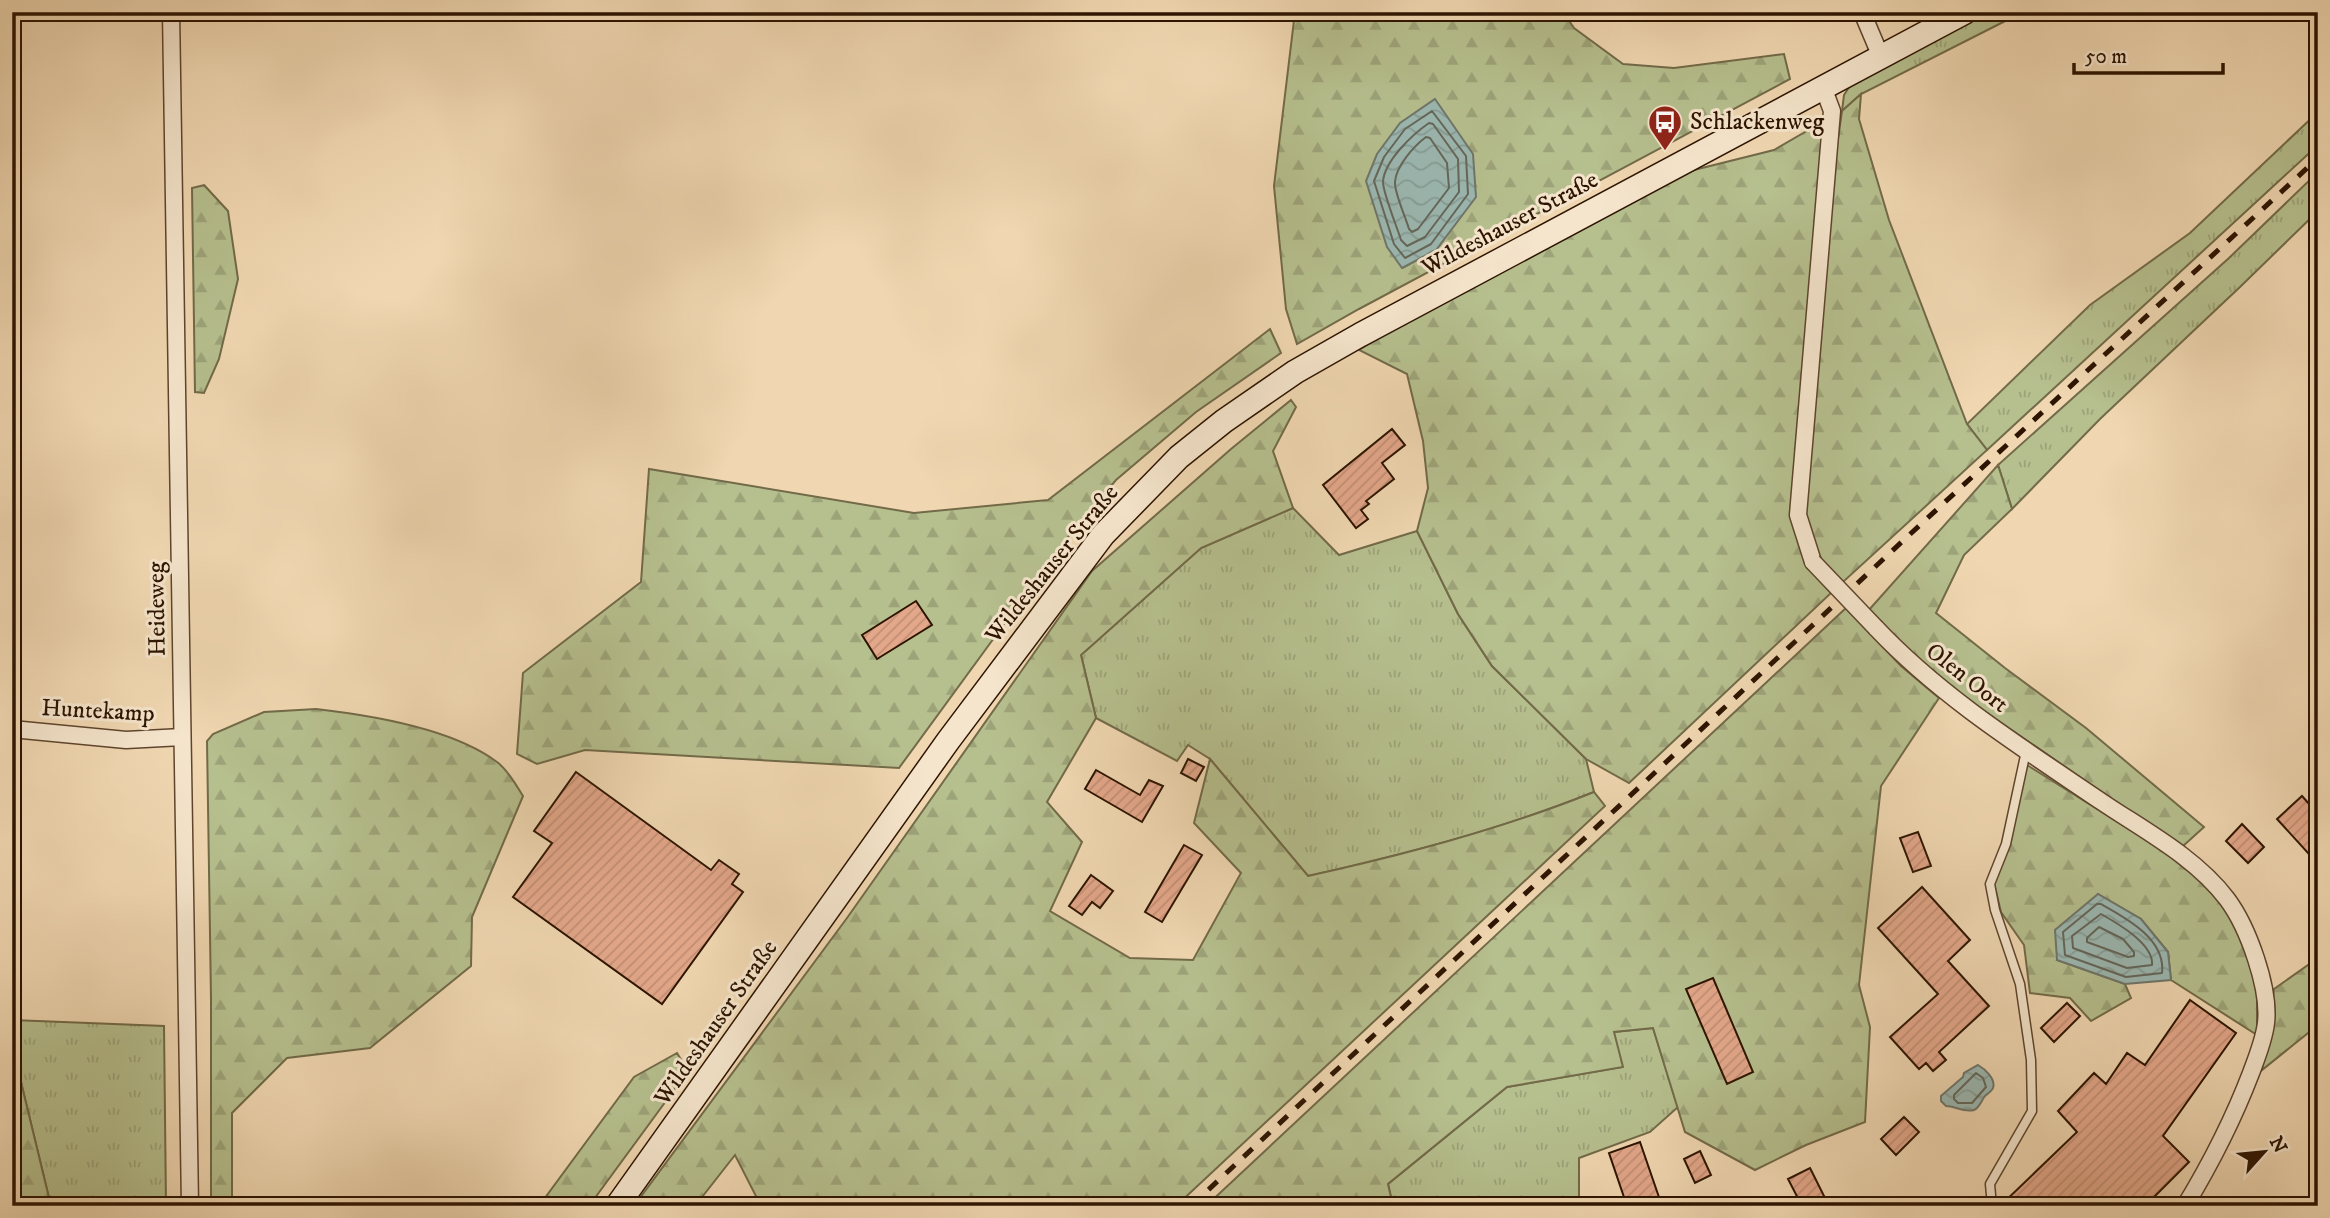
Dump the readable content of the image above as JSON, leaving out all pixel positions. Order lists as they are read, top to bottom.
{
  "streets": {
    "main road": ["Wildeshauser Straße"],
    "street": ["Heideweg", "Olen Oort", "Huntekamp"]
  },
  "crossings": [
    ["Wildeshauser Straße", "Olen Oort"],
    ["Heideweg", "Huntekamp"]
  ],
  "places": {
    "bus stop": ["Schlackenweg"]
  },
  "scale_bar": "50 m",
  "north": "top right"
}
